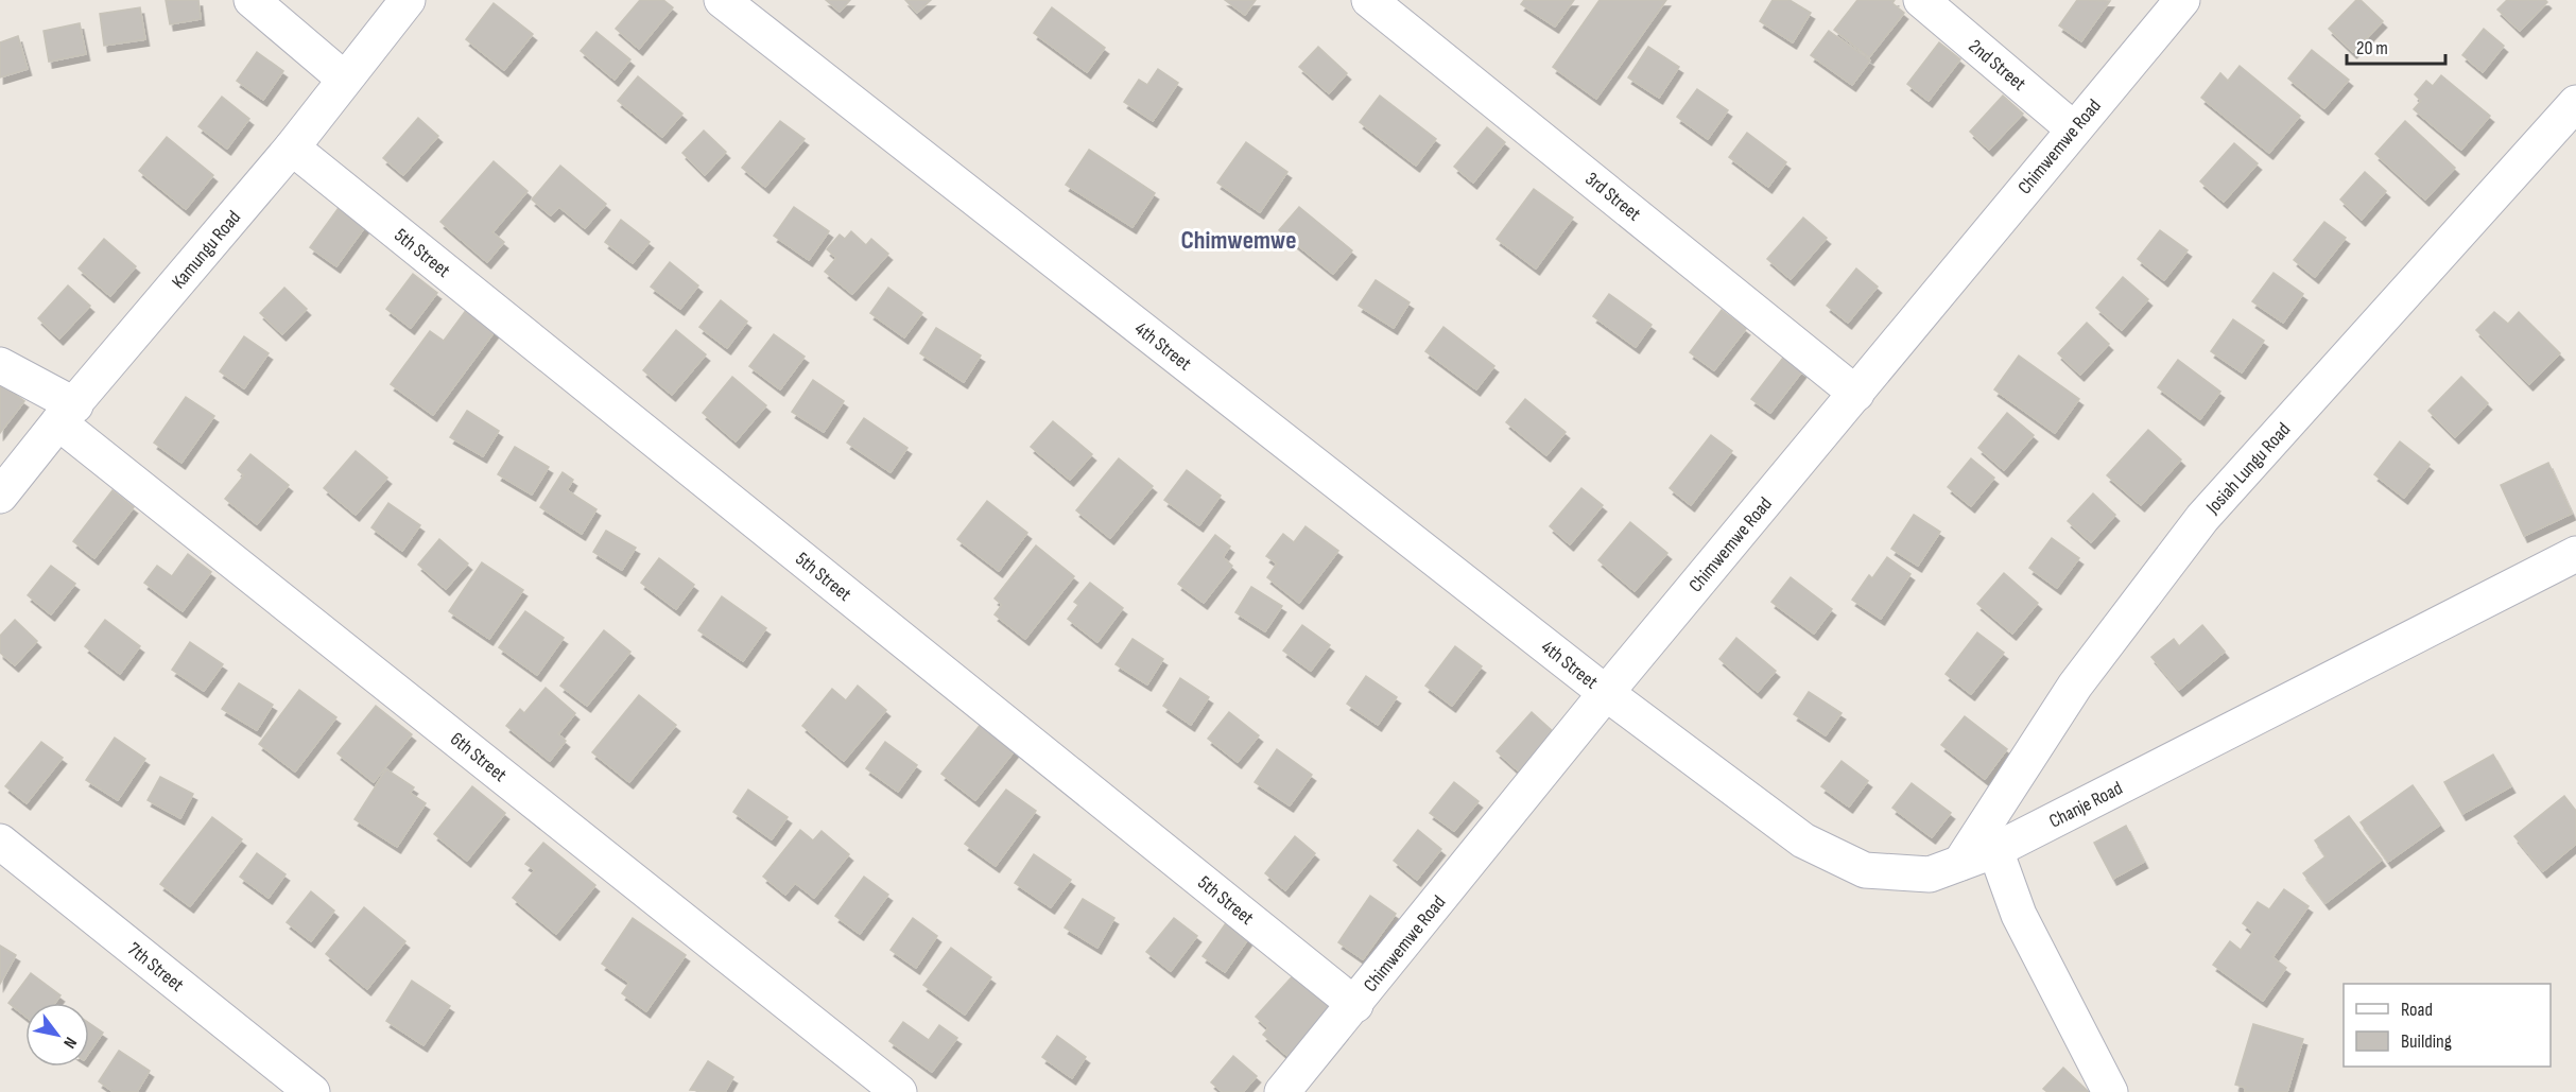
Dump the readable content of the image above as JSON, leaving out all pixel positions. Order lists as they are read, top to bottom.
{
  "streets": {
    "street": [
      "2nd Street",
      "Chimwemwe Road",
      "3rd Street",
      "Kamungu Road",
      "5th Street",
      "4th Street",
      "Josiah Lungu Road",
      "6th Street",
      "Chanje Road",
      "7th Street"
    ]
  },
  "crossings": [
    ["2nd Street", "Chimwemwe Road"],
    ["Chimwemwe Road", "3rd Street"],
    ["Chimwemwe Road", "5th Street"],
    ["Chimwemwe Road", "4th Street"],
    ["Chimwemwe Road", "Chanje Road"],
    ["Kamungu Road", "5th Street"],
    ["Kamungu Road", "6th Street"],
    ["4th Street", "Chanje Road"],
    ["Josiah Lungu Road", "Chanje Road"]
  ],
  "districts": ["Chimwemwe"],
  "legend": ["Road", "Building"],
  "scale_bar": "20 m",
  "north": "bottom right"
}
